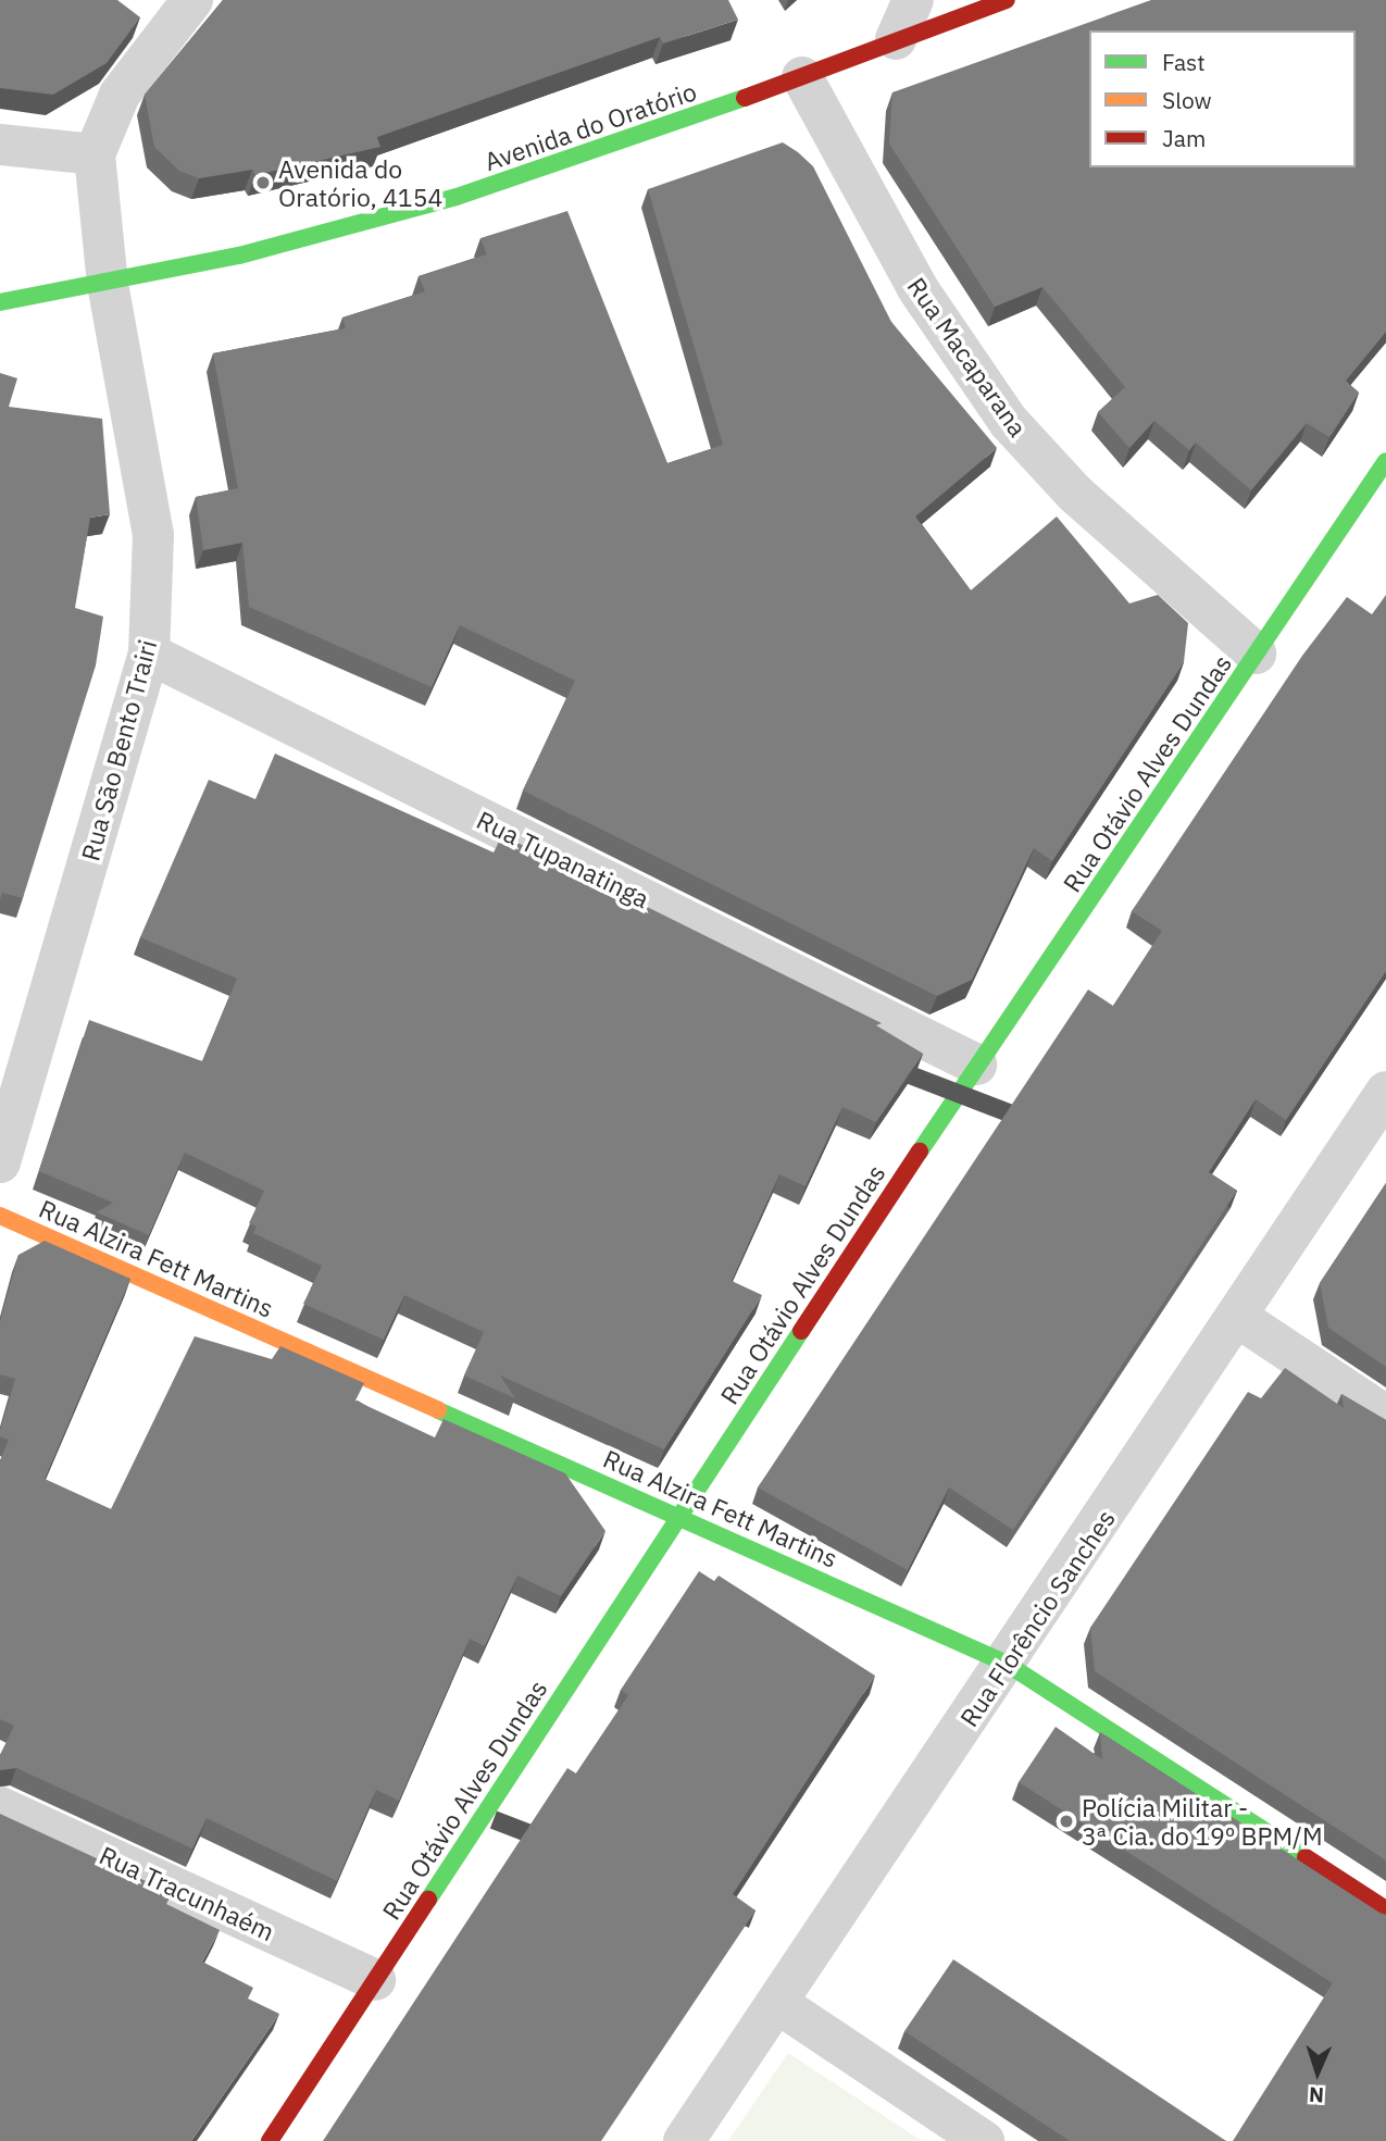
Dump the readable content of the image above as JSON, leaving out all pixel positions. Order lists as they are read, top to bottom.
{
  "streets": {
    "street": [
      "Avenida do Oratório",
      "Rua Macaparana",
      "Rua São Bento Trairi",
      "Rua Otávio Alves Dundas",
      "Rua Tupanatinga",
      "Rua Alzira Fett Martins",
      "Rua Florêncio Sanches",
      "Rua Tracunhaém"
    ]
  },
  "crossings": [
    ["Avenida do Oratório", "Rua Macaparana"],
    ["Avenida do Oratório", "Rua São Bento Trairi"],
    ["Rua Macaparana", "Rua Otávio Alves Dundas"],
    ["Rua São Bento Trairi", "Rua Tupanatinga"],
    ["Rua Otávio Alves Dundas", "Rua Tupanatinga"],
    ["Rua Otávio Alves Dundas", "Rua Alzira Fett Martins"],
    ["Rua Otávio Alves Dundas", "Rua Tracunhaém"],
    ["Rua Alzira Fett Martins", "Rua Florêncio Sanches"]
  ],
  "places": ["Avenida do Oratório, 4154", "Polícia Militar - 3ª Cia. do 19º BPM/M"],
  "legend": ["Fast", "Slow", "Jam"],
  "north": "bottom"
}
